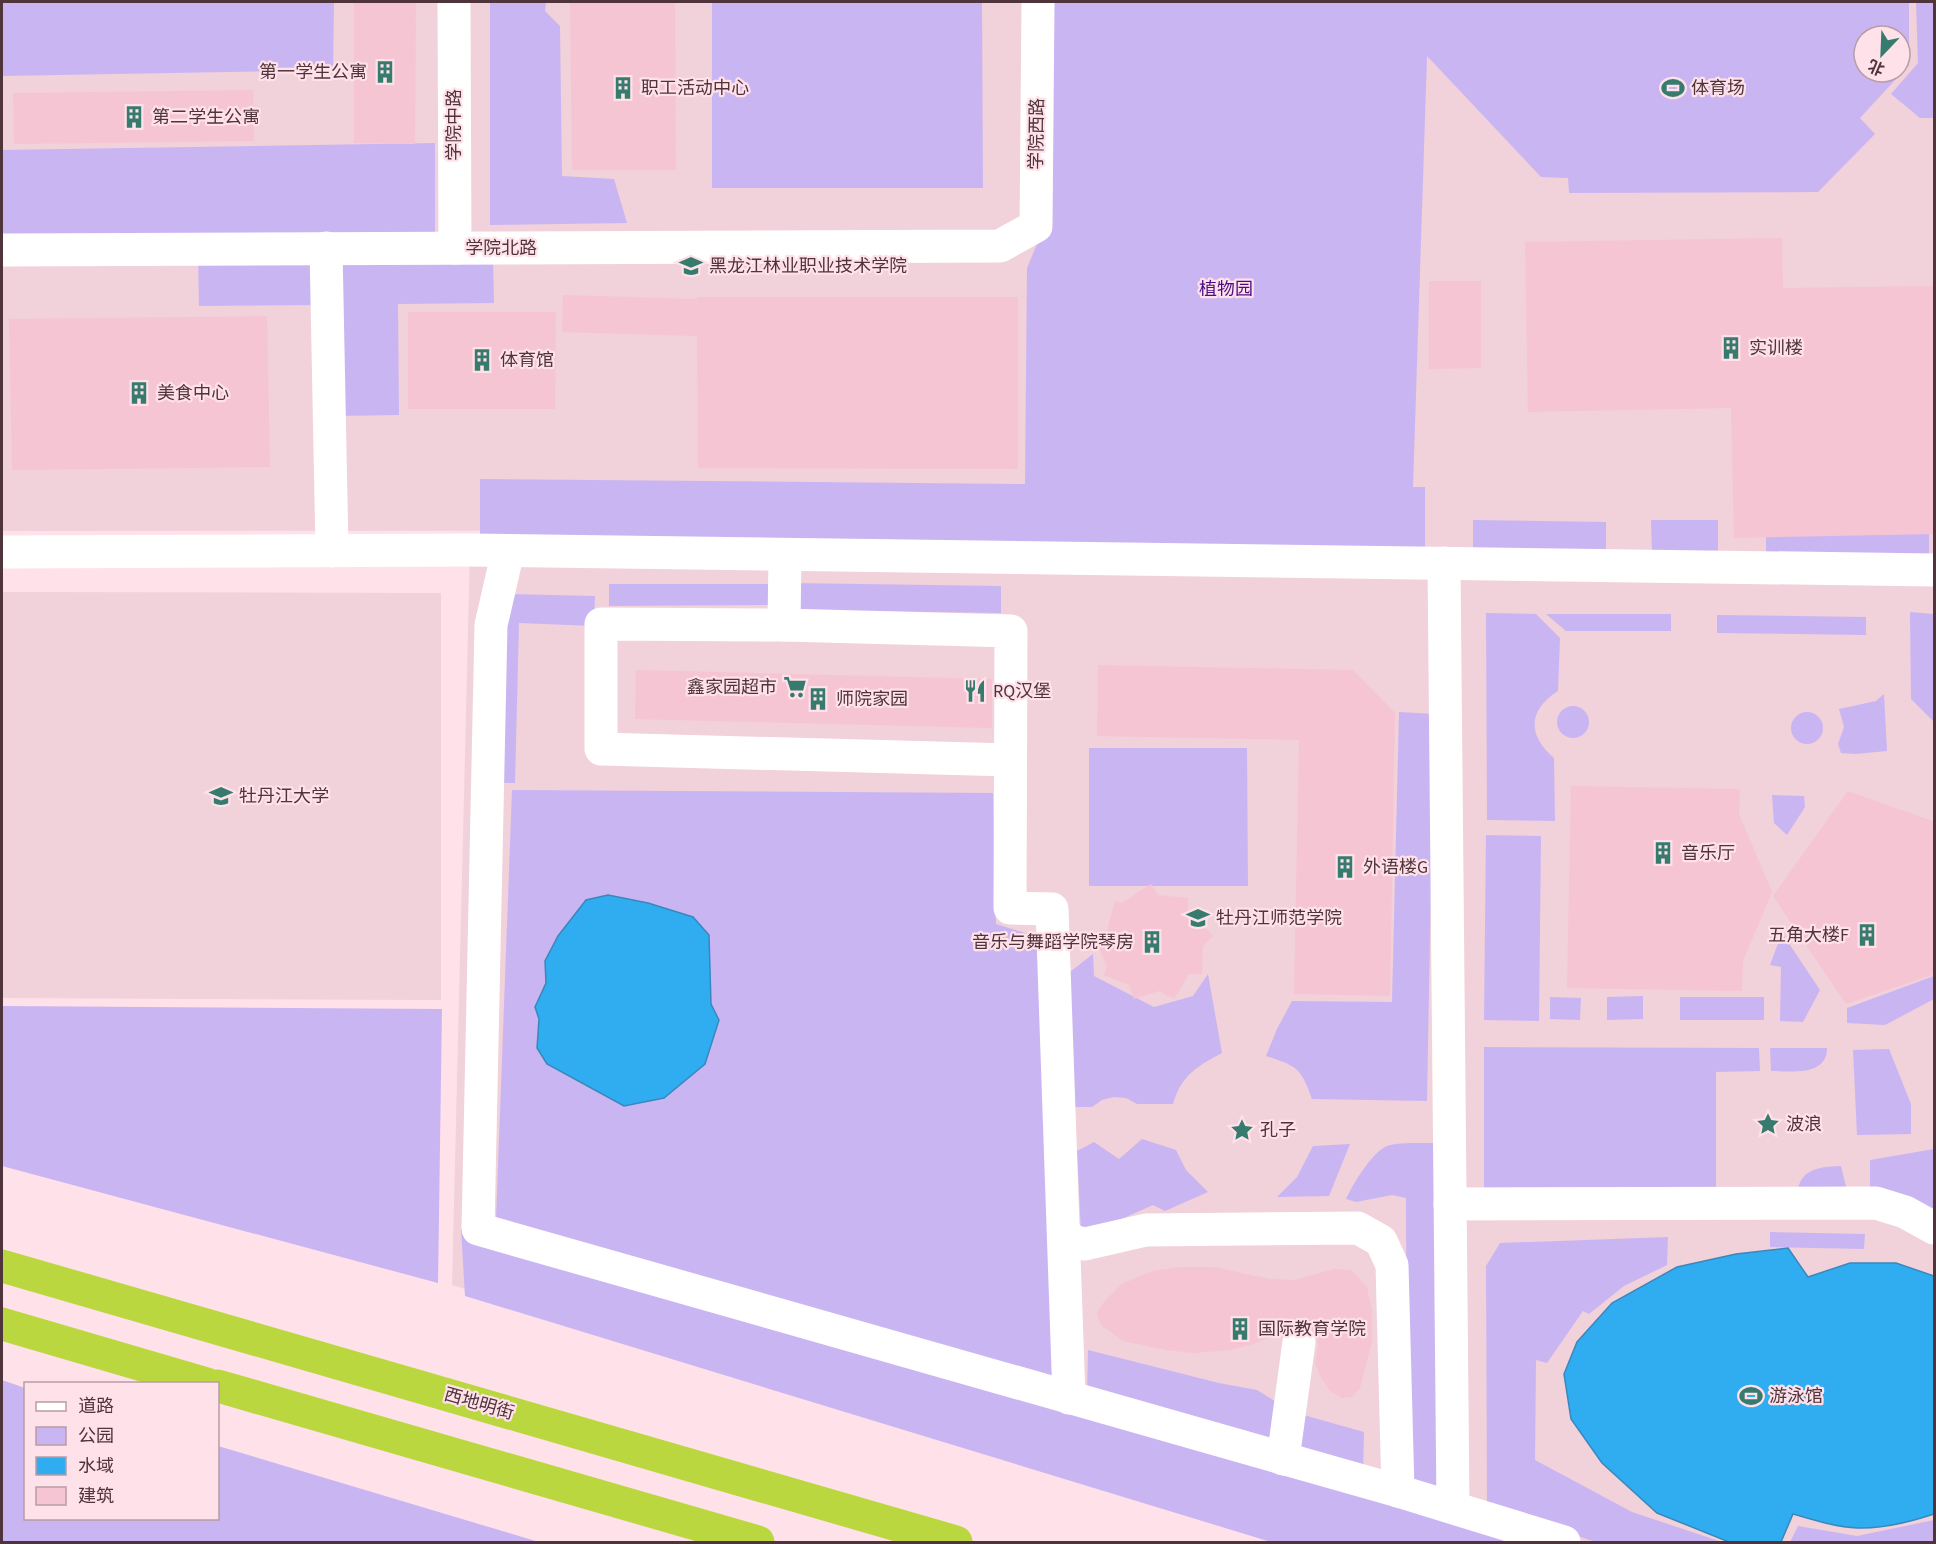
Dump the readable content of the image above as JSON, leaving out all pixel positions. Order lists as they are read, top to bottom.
{
  "streets": {
    "highway": ["西地明街"],
    "street": ["学院中路", "学院西路", "学院北路"]
  },
  "crossings": [
    ["学院中路", "学院北路"],
    ["学院西路", "学院北路"]
  ],
  "parks": ["植物园"],
  "places": {
    "building": [
      "第一学生公寓",
      "职工活动中心",
      "第二学生公寓",
      "实训楼",
      "体育馆",
      "美食中心",
      "师院家园",
      "音乐厅",
      "外语楼G",
      "五角大楼F",
      "音乐与舞蹈学院琴房",
      "国际教育学院"
    ],
    "sports": ["体育场", "游泳馆"],
    "school or university": ["黑龙江林业职业技术学院", "牡丹江大学", "牡丹江师范学院"],
    "supermarket": ["鑫家园超市"],
    "restaurant": ["RQ汉堡"],
    "place": ["波浪", "孔子"]
  },
  "legend": [
    "道路",
    "公园",
    "水域",
    "建筑"
  ],
  "north": "bottom left"
}
